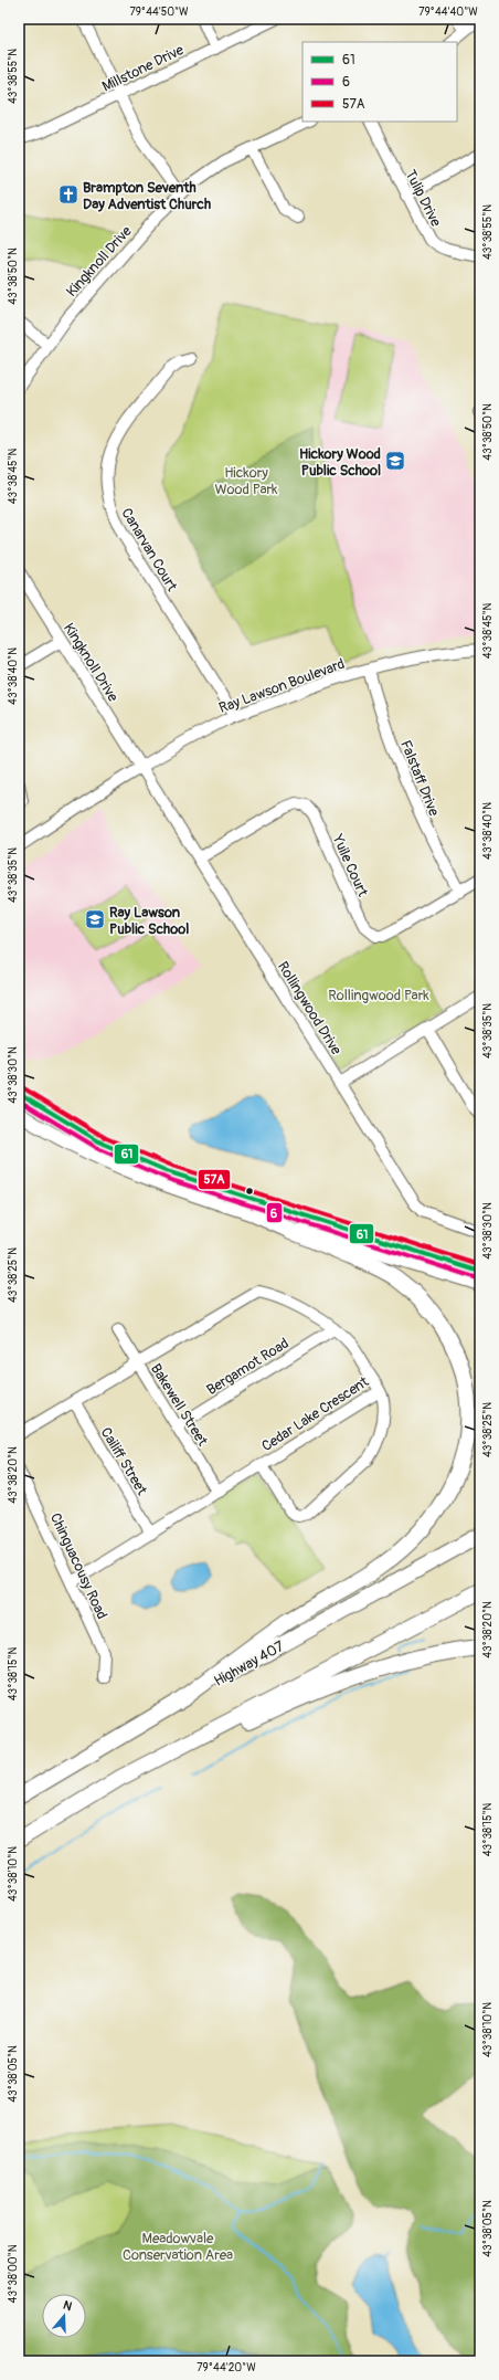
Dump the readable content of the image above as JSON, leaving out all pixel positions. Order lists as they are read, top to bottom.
{
  "streets": {
    "highway": ["Highway 407"],
    "street": [
      "Millstone Drive",
      "Tulip Drive",
      "Kingknoll Drive",
      "Canarvan Court",
      "Ray Lawson Boulevard",
      "Falstaff Drive",
      "Yuile Court",
      "Rollingwood Drive",
      "Bergamot Road",
      "Bakewell Street",
      "Cedar Lake Crescent",
      "Cailiff Street",
      "Chinguacousy Road"
    ]
  },
  "crossings": [
    ["Kingknoll Drive", "Ray Lawson Boulevard"],
    ["Kingknoll Drive", "Rollingwood Drive"],
    ["Canarvan Court", "Ray Lawson Boulevard"],
    ["Ray Lawson Boulevard", "Falstaff Drive"],
    ["Ray Lawson Boulevard", "Rollingwood Drive"],
    ["Falstaff Drive", "Yuile Court"],
    ["Yuile Court", "Rollingwood Drive"],
    ["Bergamot Road", "Bakewell Street"],
    ["Bergamot Road", "Cedar Lake Crescent"],
    ["Bakewell Street", "Cedar Lake Crescent"],
    ["Cedar Lake Crescent", "Cailiff Street"],
    ["Cedar Lake Crescent", "Chinguacousy Road"]
  ],
  "parks": ["Hickory Wood Park", "Rollingwood Park", "Meadowvale Conservation Area"],
  "places": {
    "church": ["Brampton Seventh Day Adventist Church"],
    "school or university": ["Hickory Wood Public School", "Ray Lawson Public School"]
  },
  "lines": ["transit line 57A", "transit line 61", "transit line 6"],
  "legend": ["61", "6", "57A"],
  "north": "top",
  "coordinates": [
    "79°44'50\"W",
    "79°44'40\"W",
    "43°38'55\"N",
    "43°38'50\"N",
    "43°38'45\"N",
    "43°38'40\"N",
    "43°38'35\"N",
    "43°38'30\"N",
    "43°38'25\"N",
    "43°38'20\"N",
    "43°38'15\"N",
    "43°38'10\"N",
    "43°38'05\"N",
    "43°38'00\"N",
    "79°44'20\"W"
  ]
}
